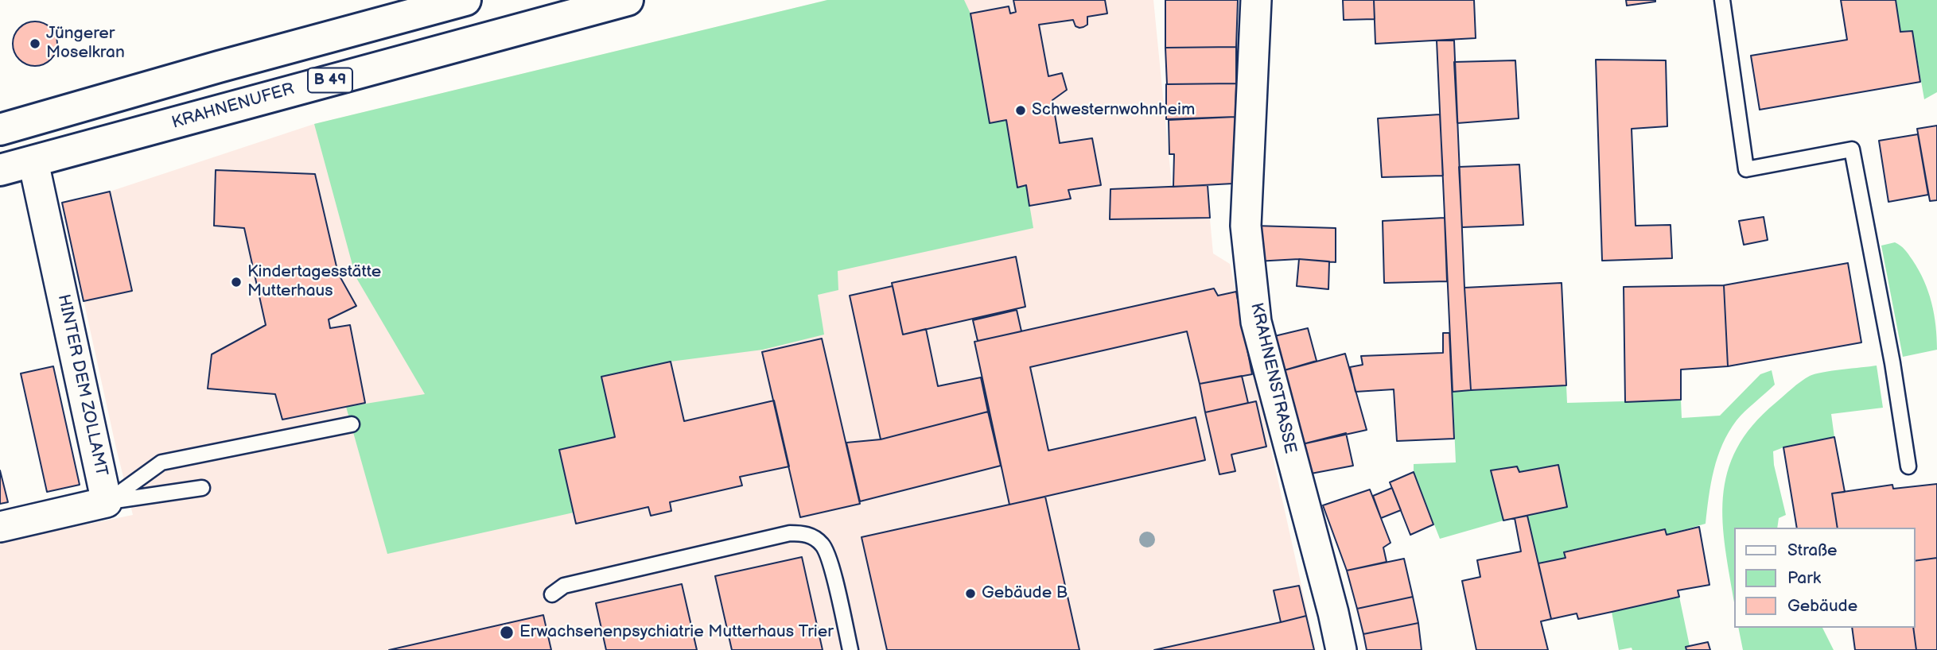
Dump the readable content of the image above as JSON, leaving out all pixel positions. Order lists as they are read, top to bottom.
{
  "streets": {
    "main road": ["B 49", "KRAHNENUFER"],
    "street": ["KRAHNENSTRASSE", "HINTER DEM ZOLLAMT"]
  },
  "crossings": [
    ["KRAHNENUFER", "HINTER DEM ZOLLAMT"]
  ],
  "places": [
    "Jüngerer Moselkran",
    "Schwesternwohnheim",
    "Kindertagesstätte Mutterhaus",
    "Gebäude B",
    "Erwachsenenpsychiatrie Mutterhaus Trier"
  ],
  "legend": ["Straße", "Park", "Gebäude"]
}
